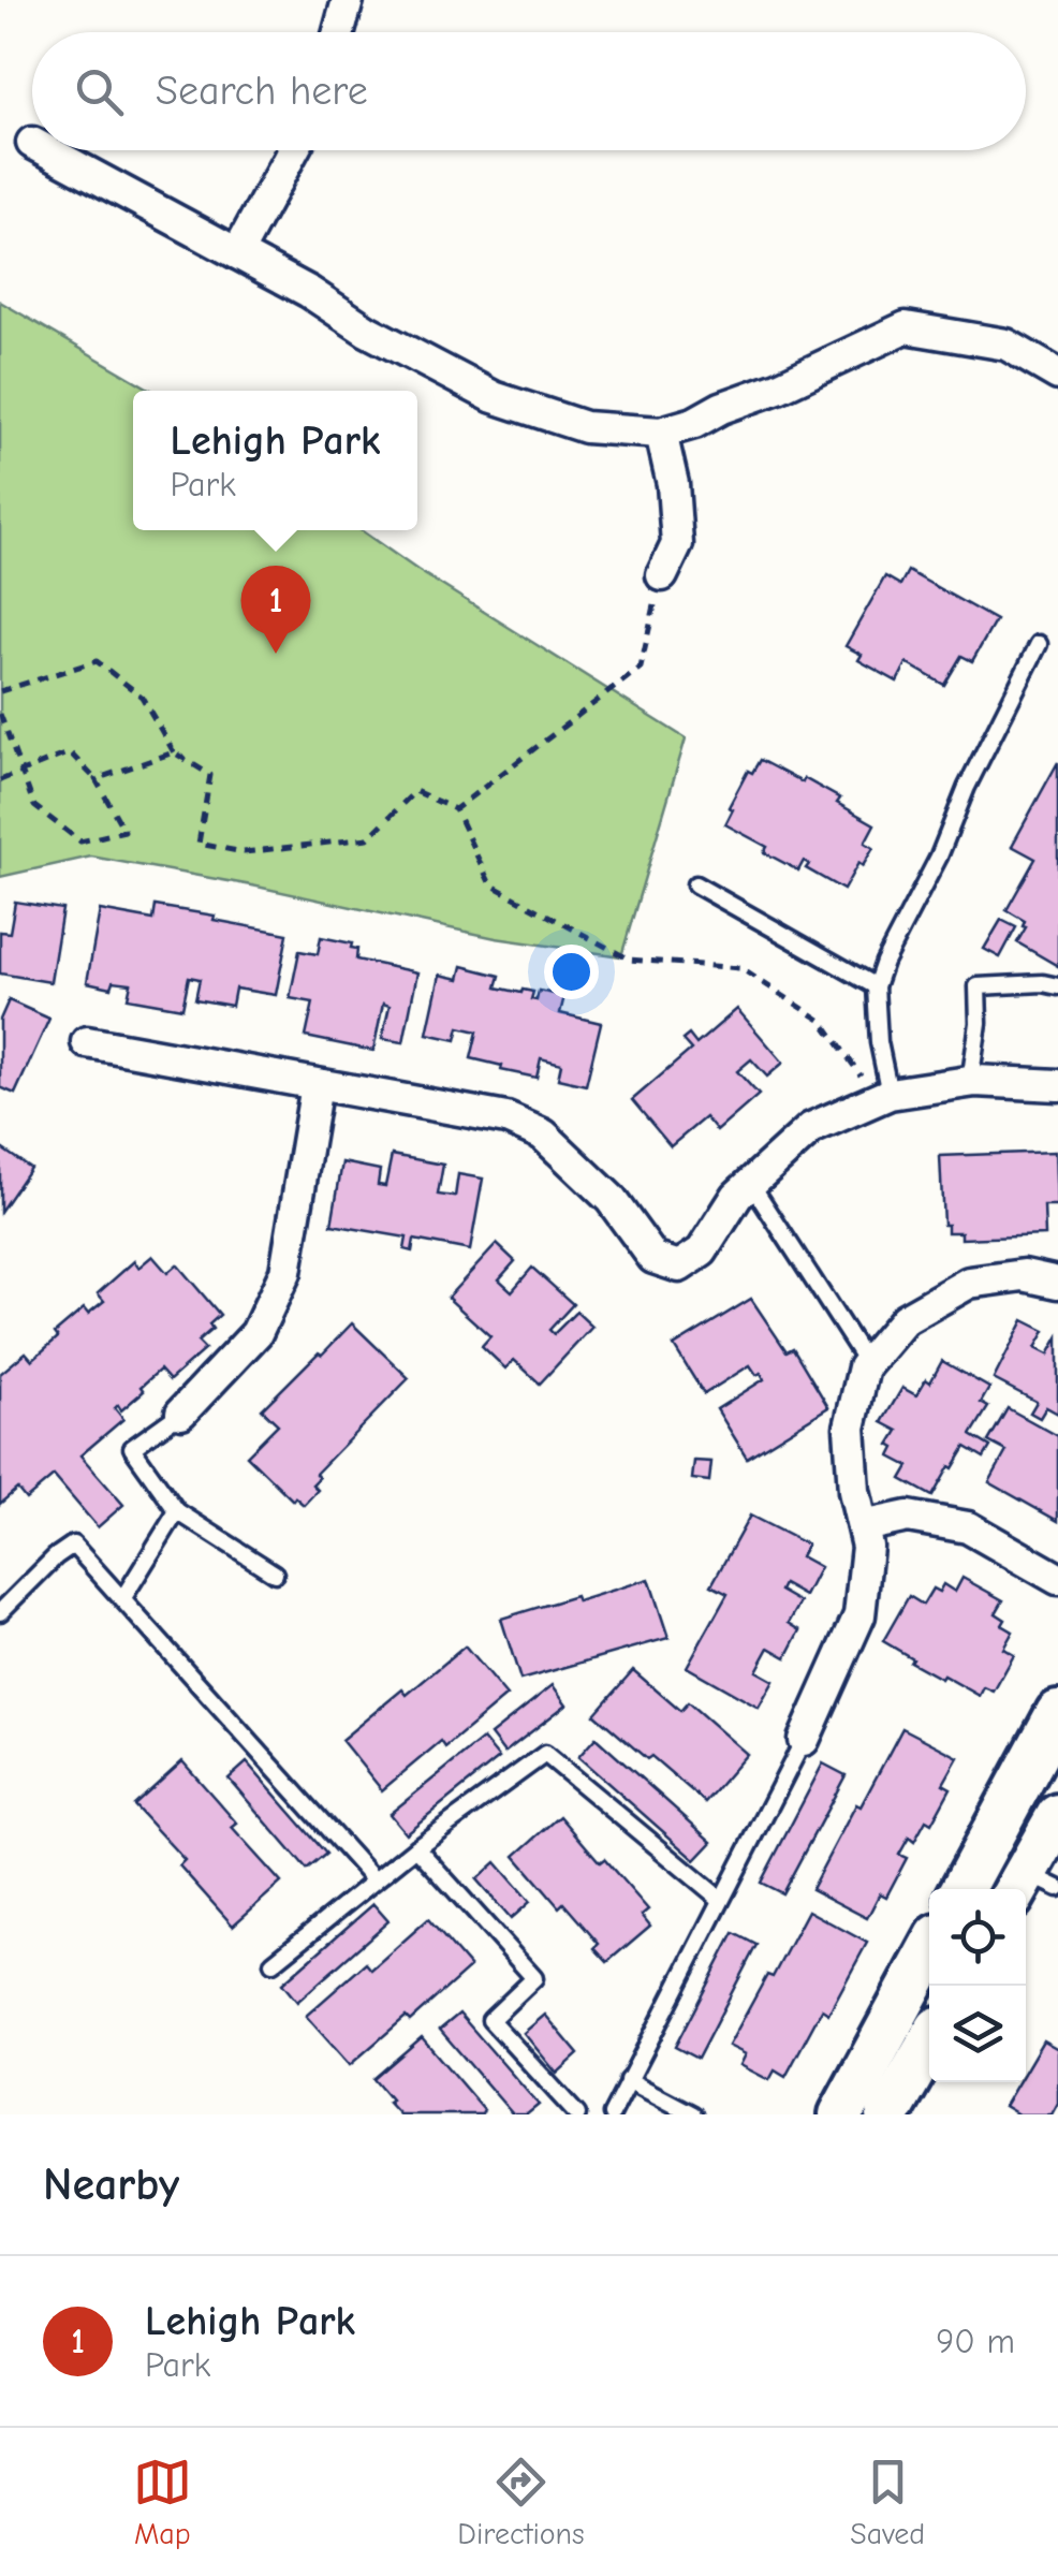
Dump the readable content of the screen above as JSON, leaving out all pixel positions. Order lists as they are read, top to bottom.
{
  "page": {
    "search": "Search here",
    "popup": ["Lehigh Park", "Park"],
    "pins": "1",
    "heading": "Nearby",
    "list": [
      {
        "mark": "1",
        "name": "Lehigh Park",
        "note": "Park",
        "value": "90 m"
      }
    ],
    "nav": ["Map", "Directions", "Saved"]
  }
}
